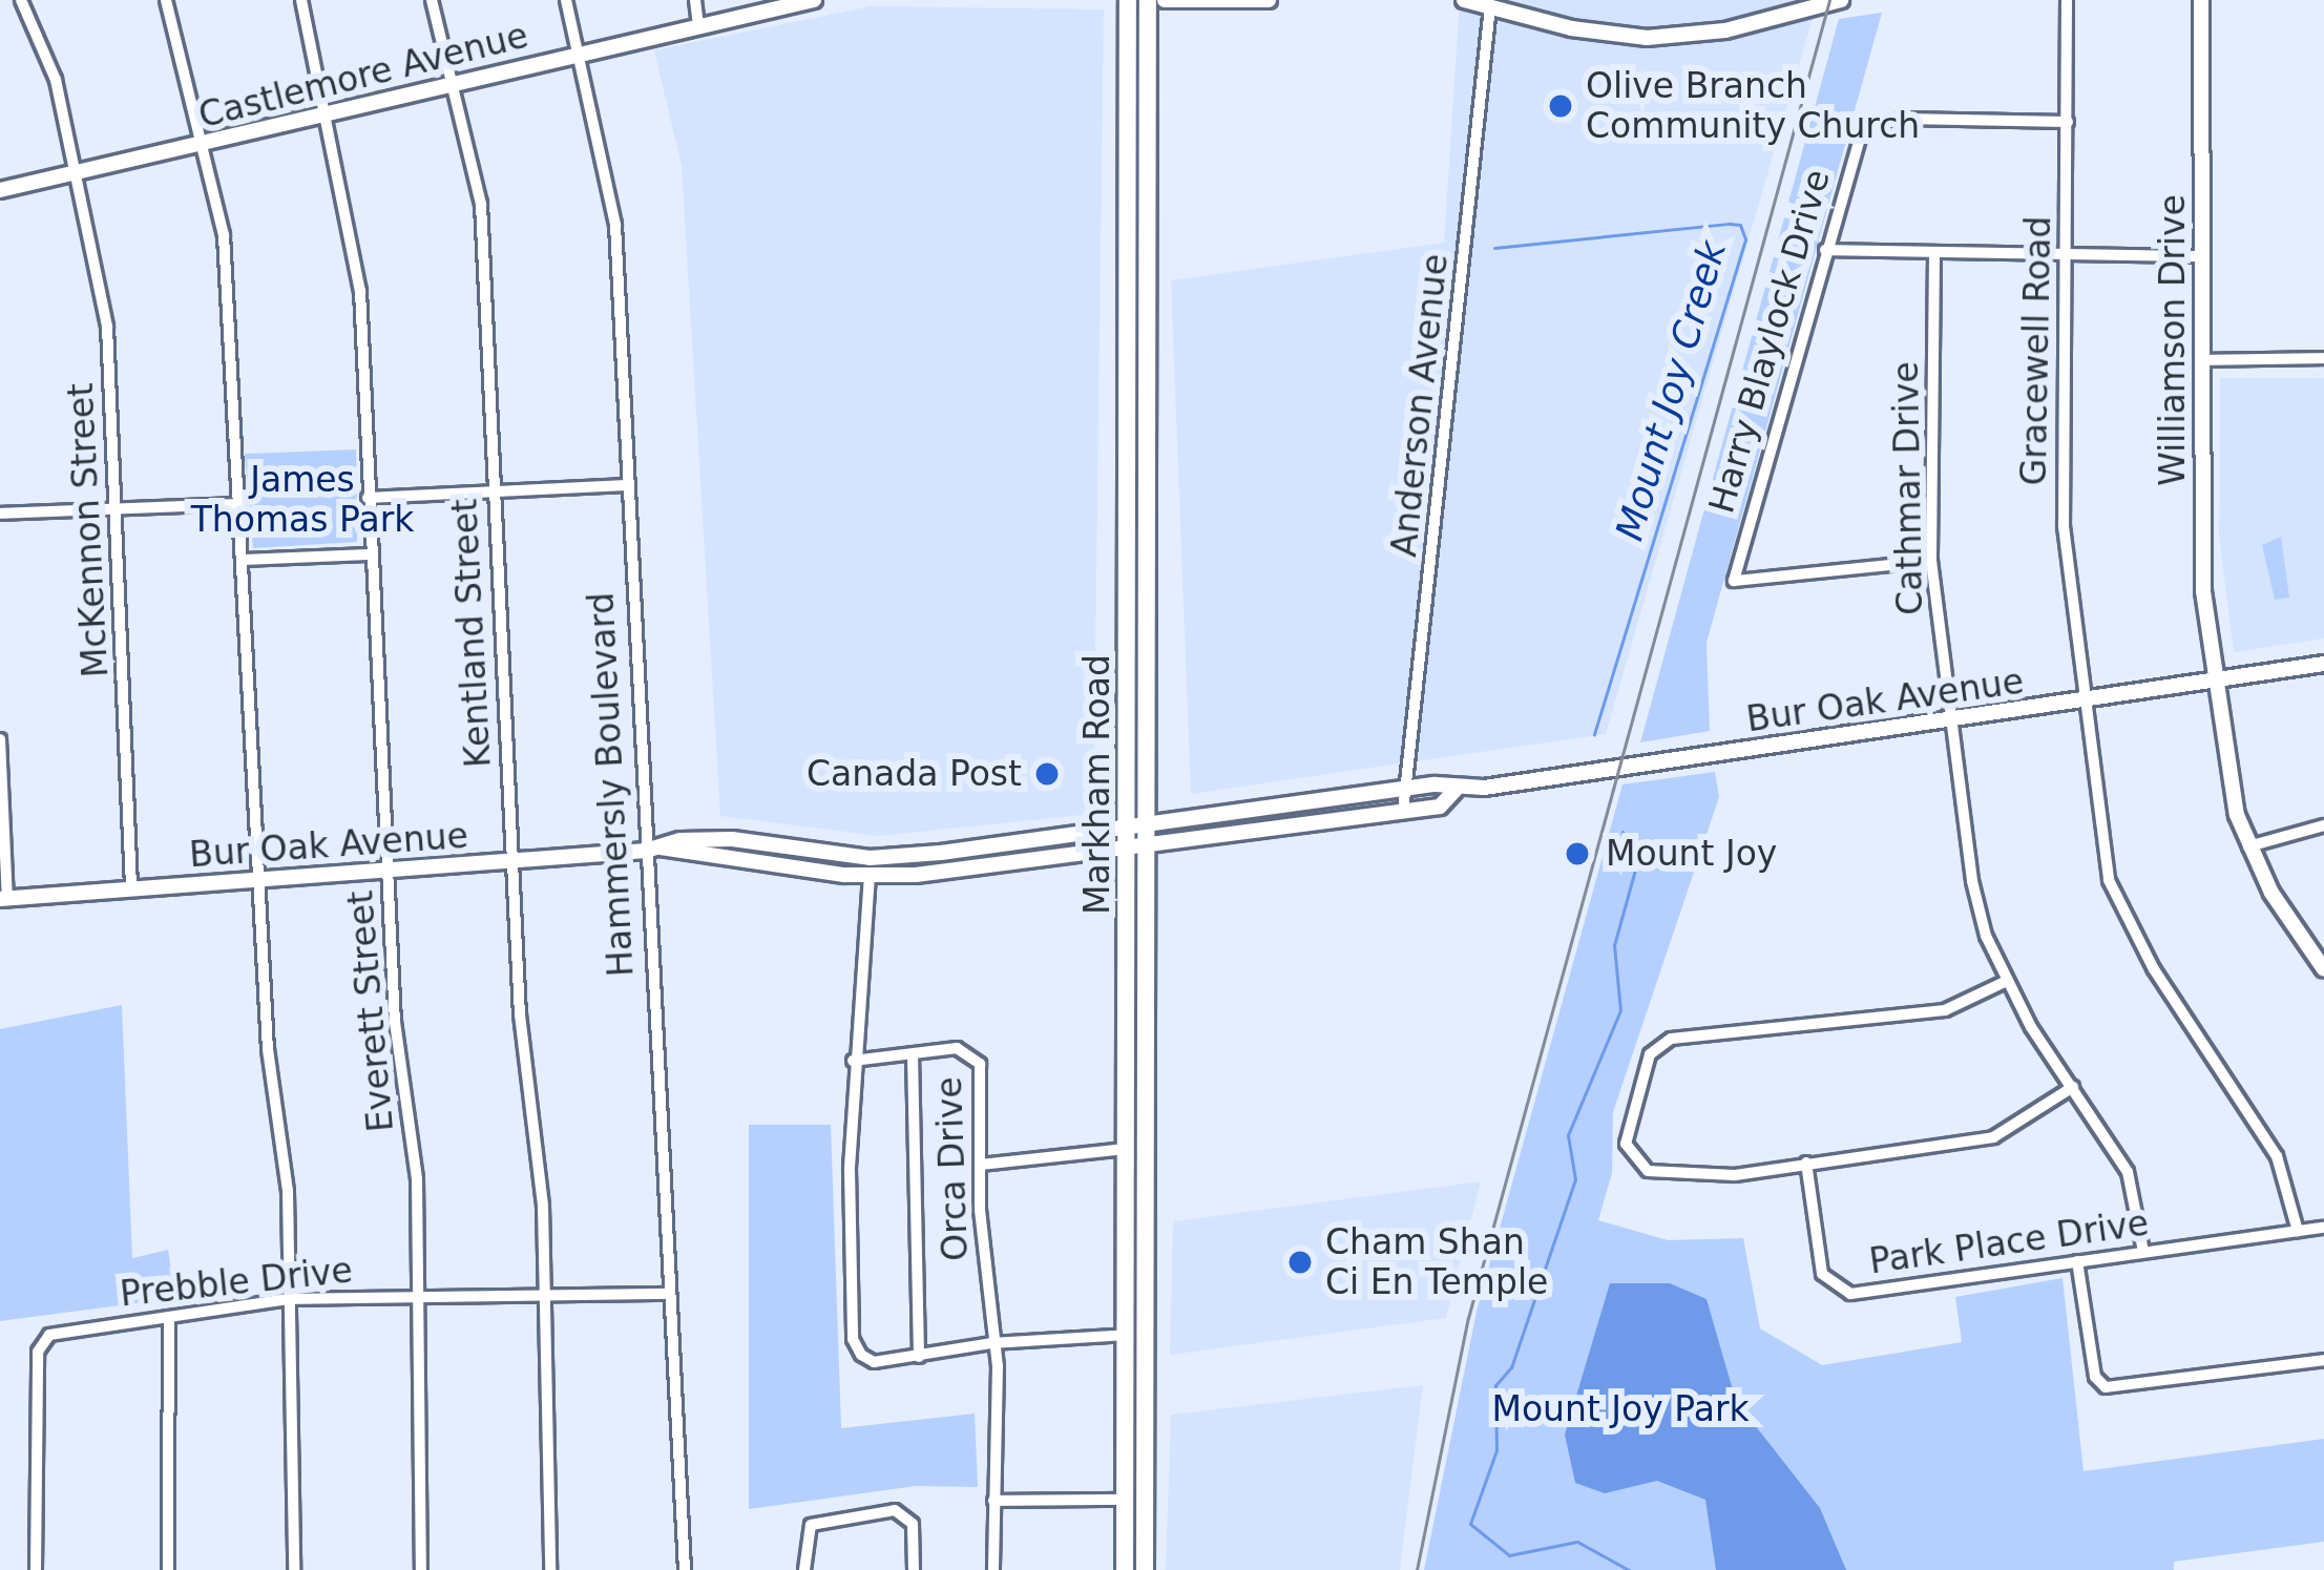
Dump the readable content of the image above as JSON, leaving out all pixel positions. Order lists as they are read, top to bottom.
{
  "streets": {
    "main road": ["Markham Road"],
    "street": [
      "Castlemore Avenue",
      "Williamson Drive",
      "Harry Blaylock Drive",
      "Gracewell Road",
      "Anderson Avenue",
      "Cathmar Drive",
      "McKennon Street",
      "Kentland Street",
      "Bur Oak Avenue",
      "Hammersly Boulevard",
      "Everett Street",
      "Orca Drive",
      "Park Place Drive",
      "Prebble Drive"
    ]
  },
  "crossings": [
    ["Castlemore Avenue", "McKennon Street"],
    ["Castlemore Avenue", "Kentland Street"],
    ["Castlemore Avenue", "Hammersly Boulevard"],
    ["Castlemore Avenue", "Everett Street"],
    ["Williamson Drive", "Bur Oak Avenue"],
    ["Harry Blaylock Drive", "Gracewell Road"],
    ["Harry Blaylock Drive", "Cathmar Drive"],
    ["Gracewell Road", "Bur Oak Avenue"],
    ["Gracewell Road", "Park Place Drive"],
    ["Anderson Avenue", "Bur Oak Avenue"],
    ["Cathmar Drive", "Bur Oak Avenue"],
    ["Cathmar Drive", "Park Place Drive"],
    ["McKennon Street", "Bur Oak Avenue"],
    ["Kentland Street", "Bur Oak Avenue"],
    ["Kentland Street", "Prebble Drive"],
    ["Bur Oak Avenue", "Hammersly Boulevard"],
    ["Bur Oak Avenue", "Markham Road"],
    ["Bur Oak Avenue", "Everett Street"],
    ["Hammersly Boulevard", "Prebble Drive"],
    ["Everett Street", "Prebble Drive"]
  ],
  "water": ["Mount Joy Creek"],
  "parks": ["James Thomas Park", "Mount Joy Park"],
  "places": [
    "Olive Branch Community Church",
    "Canada Post",
    "Mount Joy",
    "Cham Shan Ci En Temple"
  ]
}
